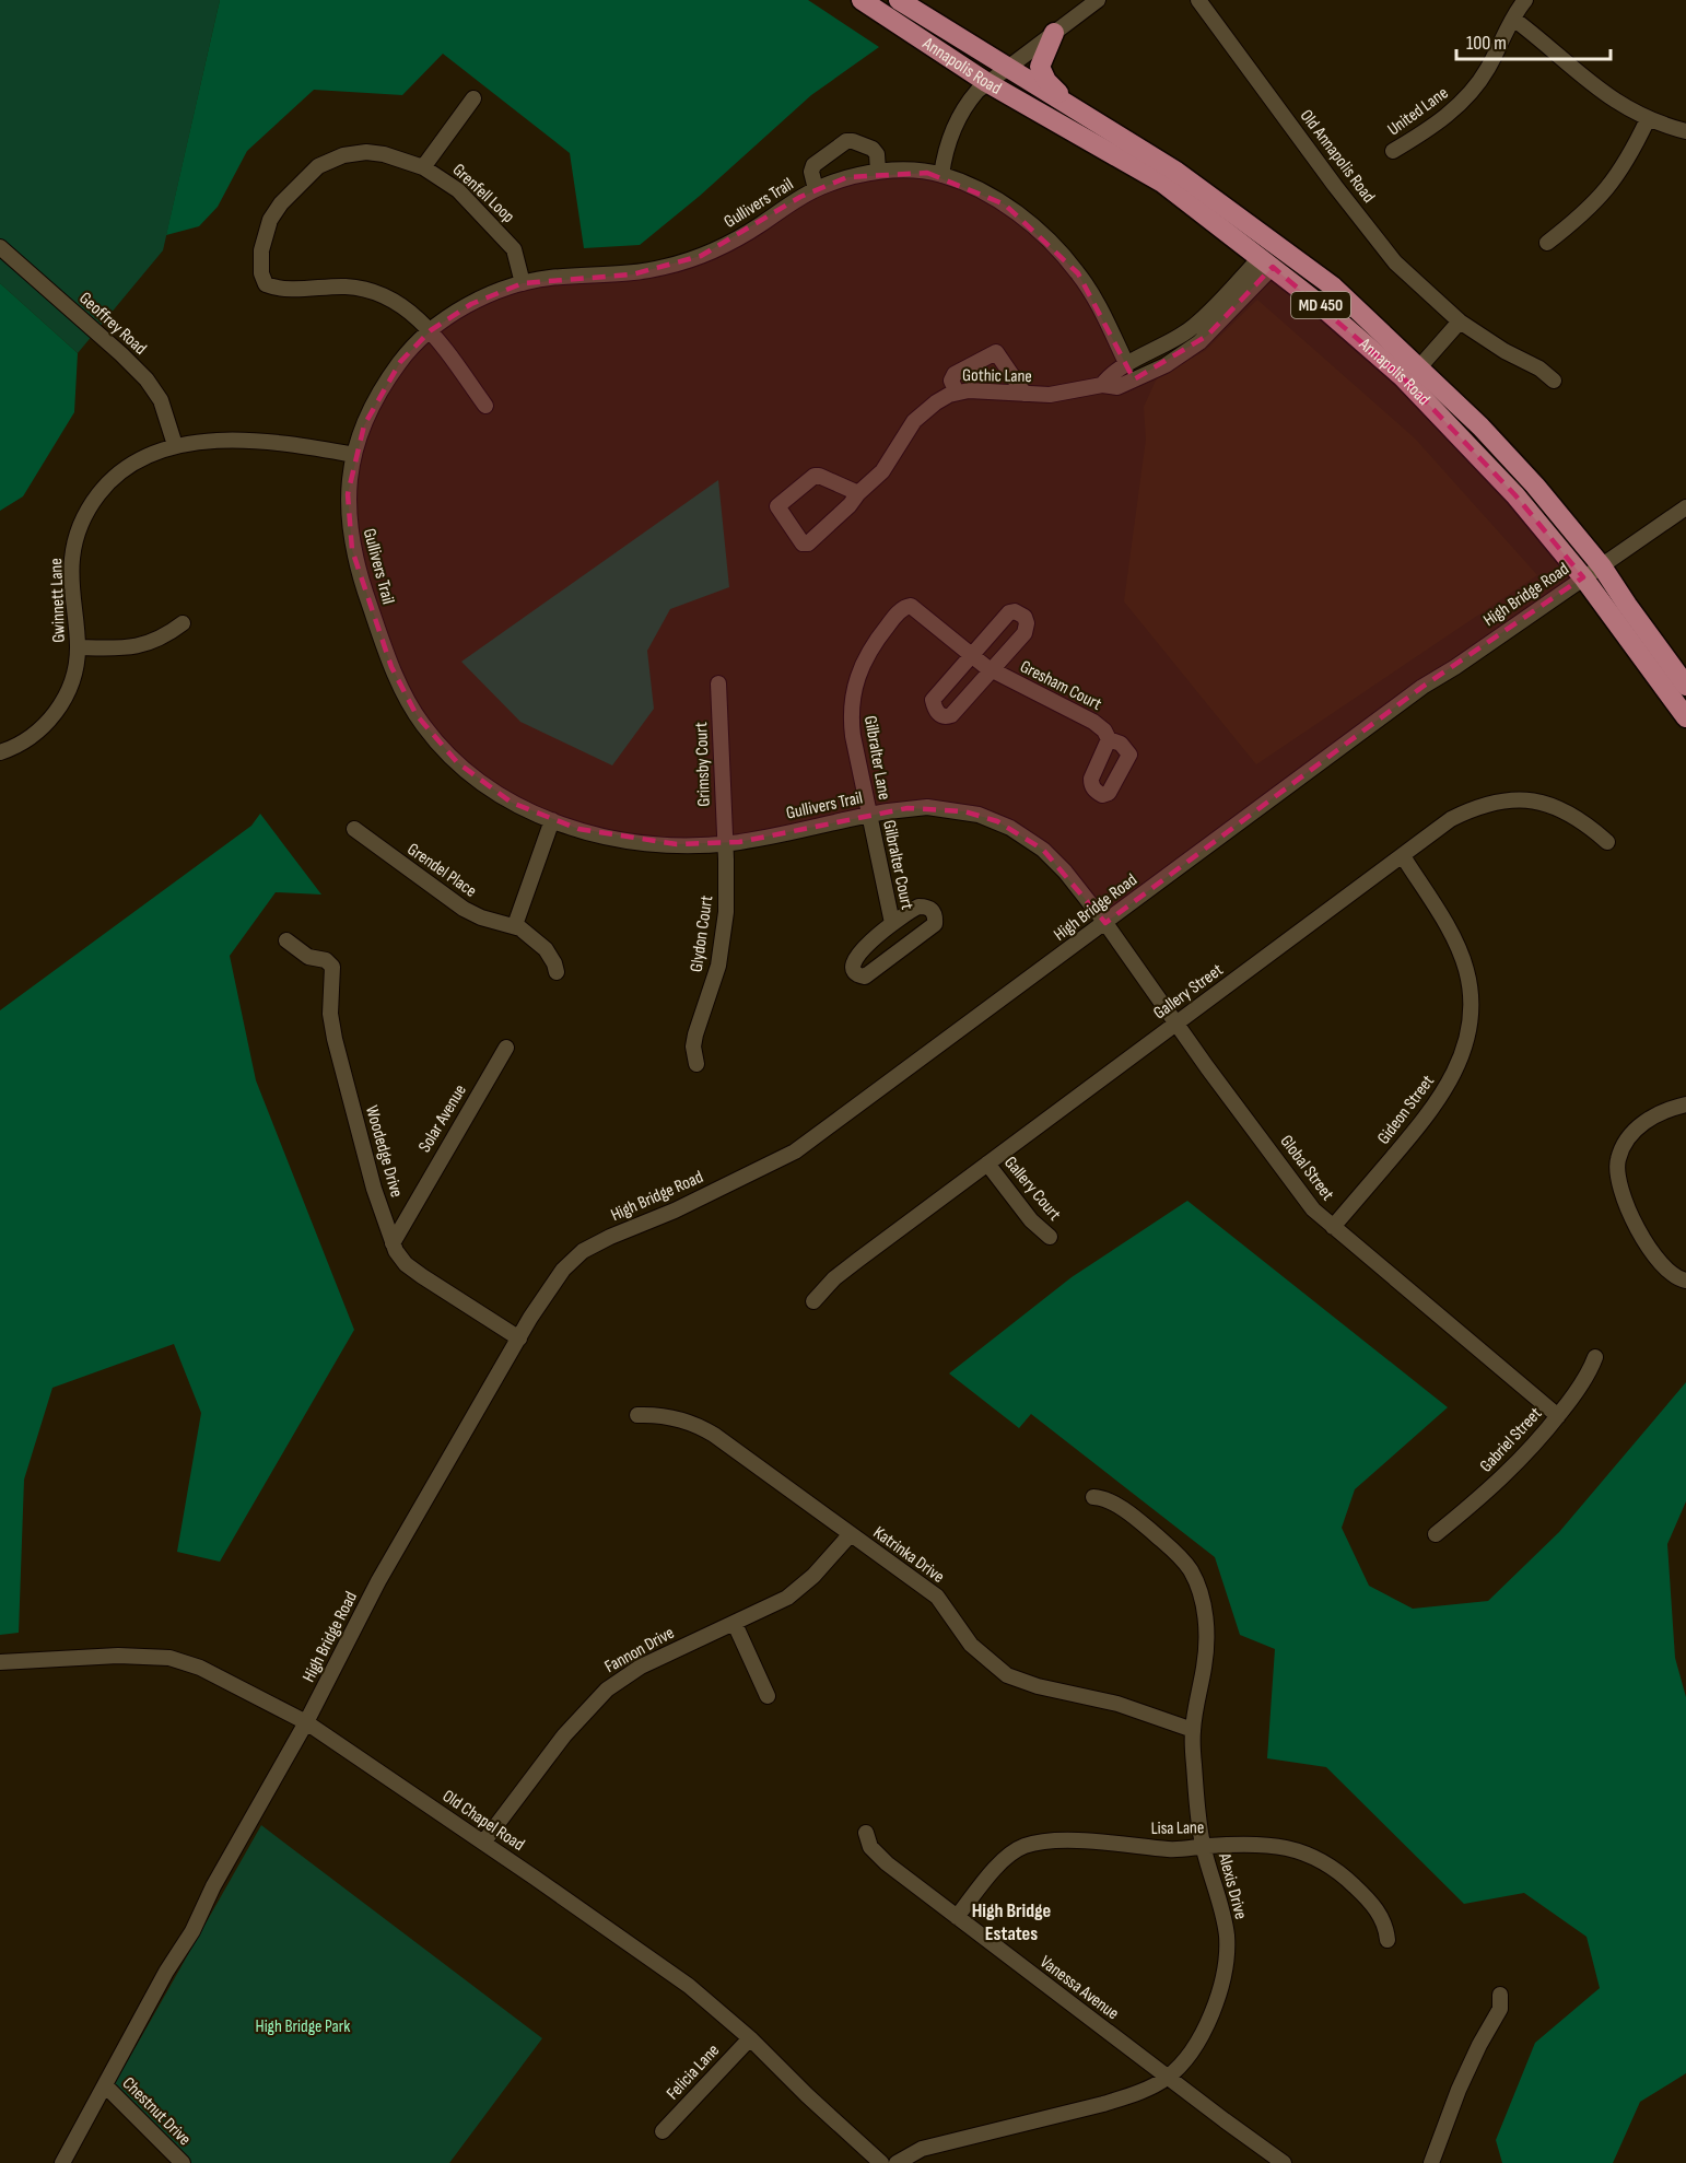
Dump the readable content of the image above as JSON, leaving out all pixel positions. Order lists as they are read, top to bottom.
{
  "streets": {
    "main road": ["Annapolis Road", "MD 450"],
    "street": [
      "United Lane",
      "Old Annapolis Road",
      "Grenfell Loop",
      "Gullivers Trail",
      "Geoffrey Road",
      "Gothic Lane",
      "High Bridge Road",
      "Gwinnett Lane",
      "Gresham Court",
      "Gilbralter Lane",
      "Grimsby Court",
      "Gilbralter Court",
      "Grendel Place",
      "Glydon Court",
      "Gallery Street",
      "Gideon Street",
      "Solar Avenue",
      "Woodedge Drive",
      "Global Street",
      "Gallery Court",
      "Gabriel Street",
      "Katrinka Drive",
      "Fannon Drive",
      "Old Chapel Road",
      "Lisa Lane",
      "Alexis Drive",
      "Vanessa Avenue",
      "Felicia Lane",
      "Chestnut Drive"
    ]
  },
  "crossings": [
    ["Annapolis Road", "Gothic Lane"],
    ["Annapolis Road", "High Bridge Road"],
    ["Grenfell Loop", "Gullivers Trail"],
    ["Gullivers Trail", "Gothic Lane"],
    ["Gullivers Trail", "High Bridge Road"],
    ["Gullivers Trail", "Gwinnett Lane"],
    ["Gullivers Trail", "Gilbralter Lane"],
    ["Gullivers Trail", "Grimsby Court"],
    ["Gullivers Trail", "Gilbralter Court"],
    ["Gullivers Trail", "Glydon Court"],
    ["Gullivers Trail", "Global Street"],
    ["Geoffrey Road", "Gwinnett Lane"],
    ["High Bridge Road", "Woodedge Drive"],
    ["High Bridge Road", "Global Street"],
    ["High Bridge Road", "Old Chapel Road"],
    ["High Bridge Road", "Chestnut Drive"],
    ["Gresham Court", "Gilbralter Lane"],
    ["Gilbralter Lane", "Gilbralter Court"],
    ["Grimsby Court", "Glydon Court"],
    ["Gallery Street", "Gideon Street"],
    ["Gallery Street", "Global Street"],
    ["Gallery Street", "Gallery Court"],
    ["Gideon Street", "Global Street"],
    ["Solar Avenue", "Woodedge Drive"],
    ["Global Street", "Gabriel Street"],
    ["Katrinka Drive", "Fannon Drive"],
    ["Katrinka Drive", "Alexis Drive"],
    ["Fannon Drive", "Old Chapel Road"],
    ["Old Chapel Road", "Felicia Lane"],
    ["Lisa Lane", "Alexis Drive"],
    ["Lisa Lane", "Vanessa Avenue"],
    ["Alexis Drive", "Vanessa Avenue"]
  ],
  "districts": ["High Bridge Estates"],
  "parks": ["High Bridge Park"],
  "scale_bar": "100 m"
}
